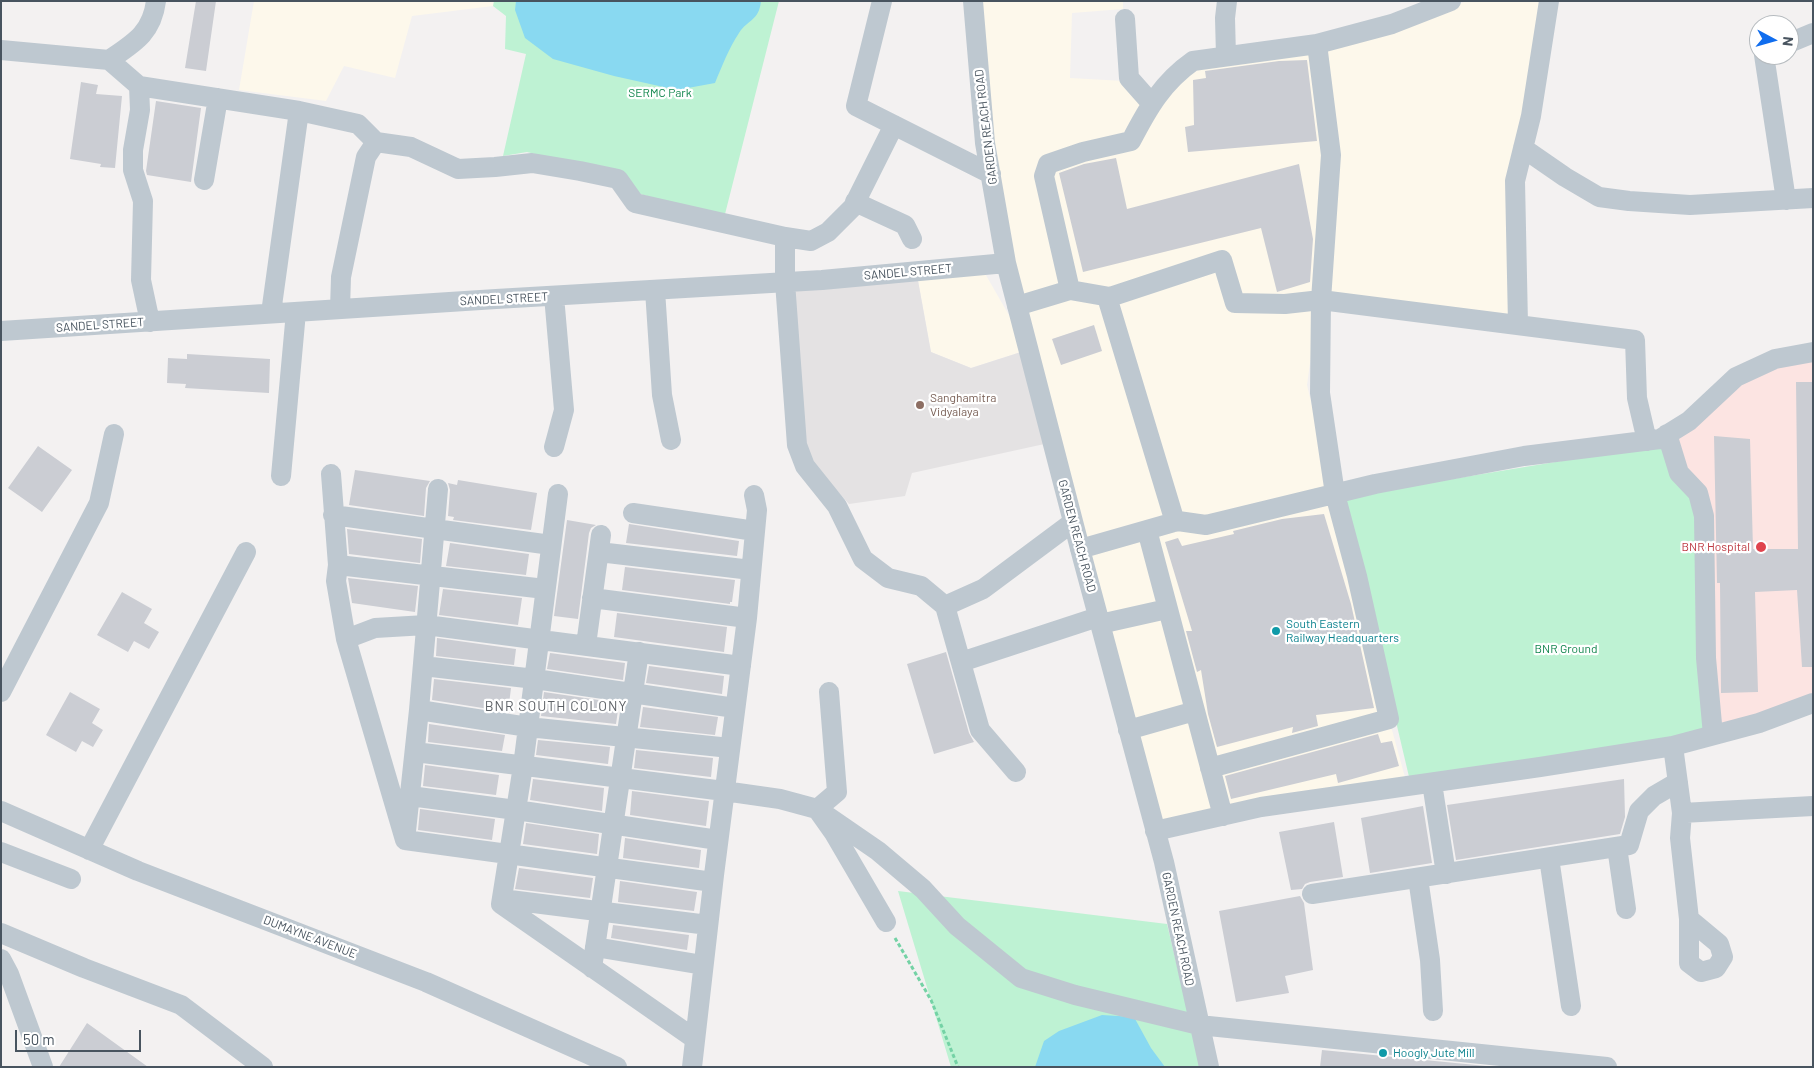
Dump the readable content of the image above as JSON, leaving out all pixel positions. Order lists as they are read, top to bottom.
{
  "streets": {
    "street": ["GARDEN REACH ROAD", "SANDEL STREET", "DUMAYNE AVENUE"]
  },
  "crossings": [
    ["GARDEN REACH ROAD", "SANDEL STREET"]
  ],
  "districts": ["BNR SOUTH COLONY"],
  "parks": ["SERMC Park", "BNR Ground"],
  "places": [
    "Sanghamitra Vidyalaya",
    "BNR Hospital",
    "South Eastern Railway Headquarters",
    "Hoogly Jute Mill"
  ],
  "scale_bar": "50 m",
  "north": "right"
}
